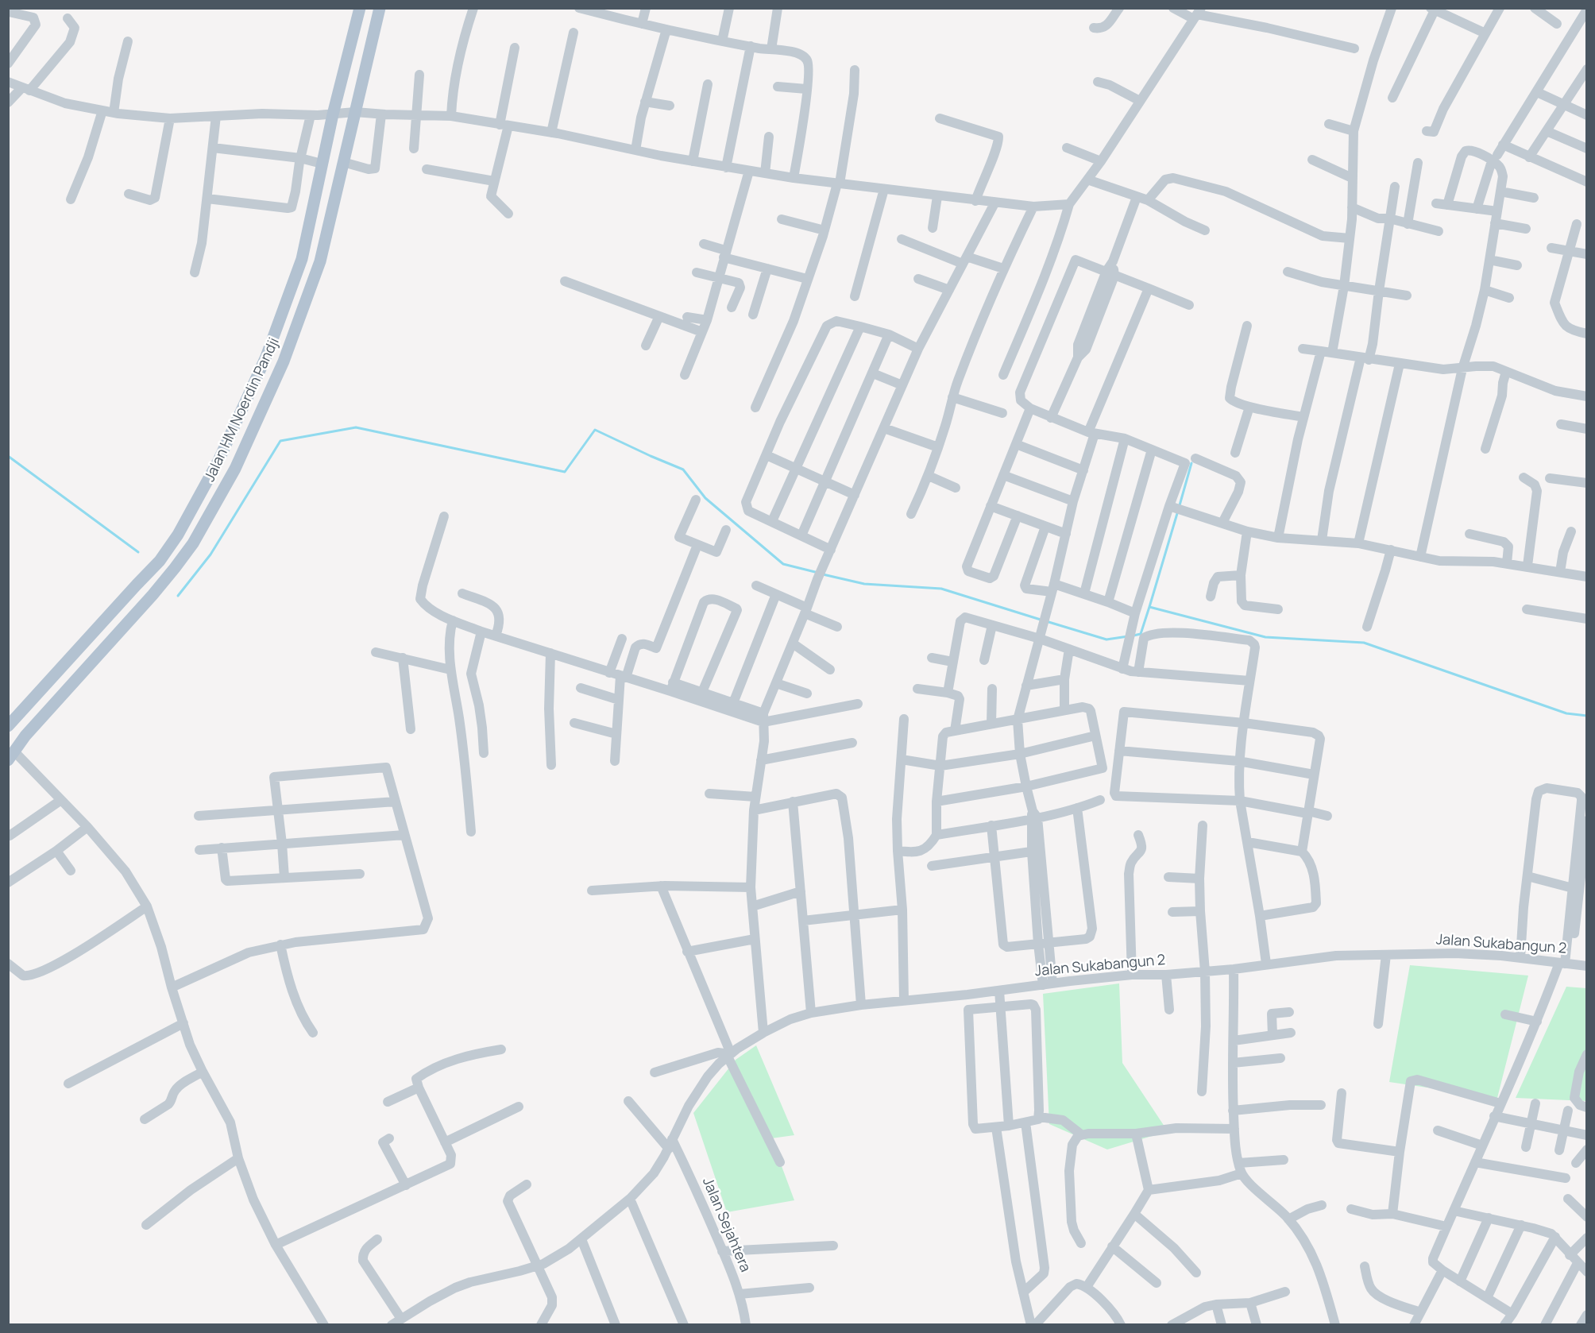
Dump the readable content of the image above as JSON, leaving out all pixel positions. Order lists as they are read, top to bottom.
{
  "streets": {
    "main road": ["Jalan HM Noerdin Pandji"],
    "street": ["Jalan Sukabangun 2", "Jalan Sejahtera"]
  },
  "crossings": [
    ["Jalan Sukabangun 2", "Jalan Sejahtera"]
  ]
}
